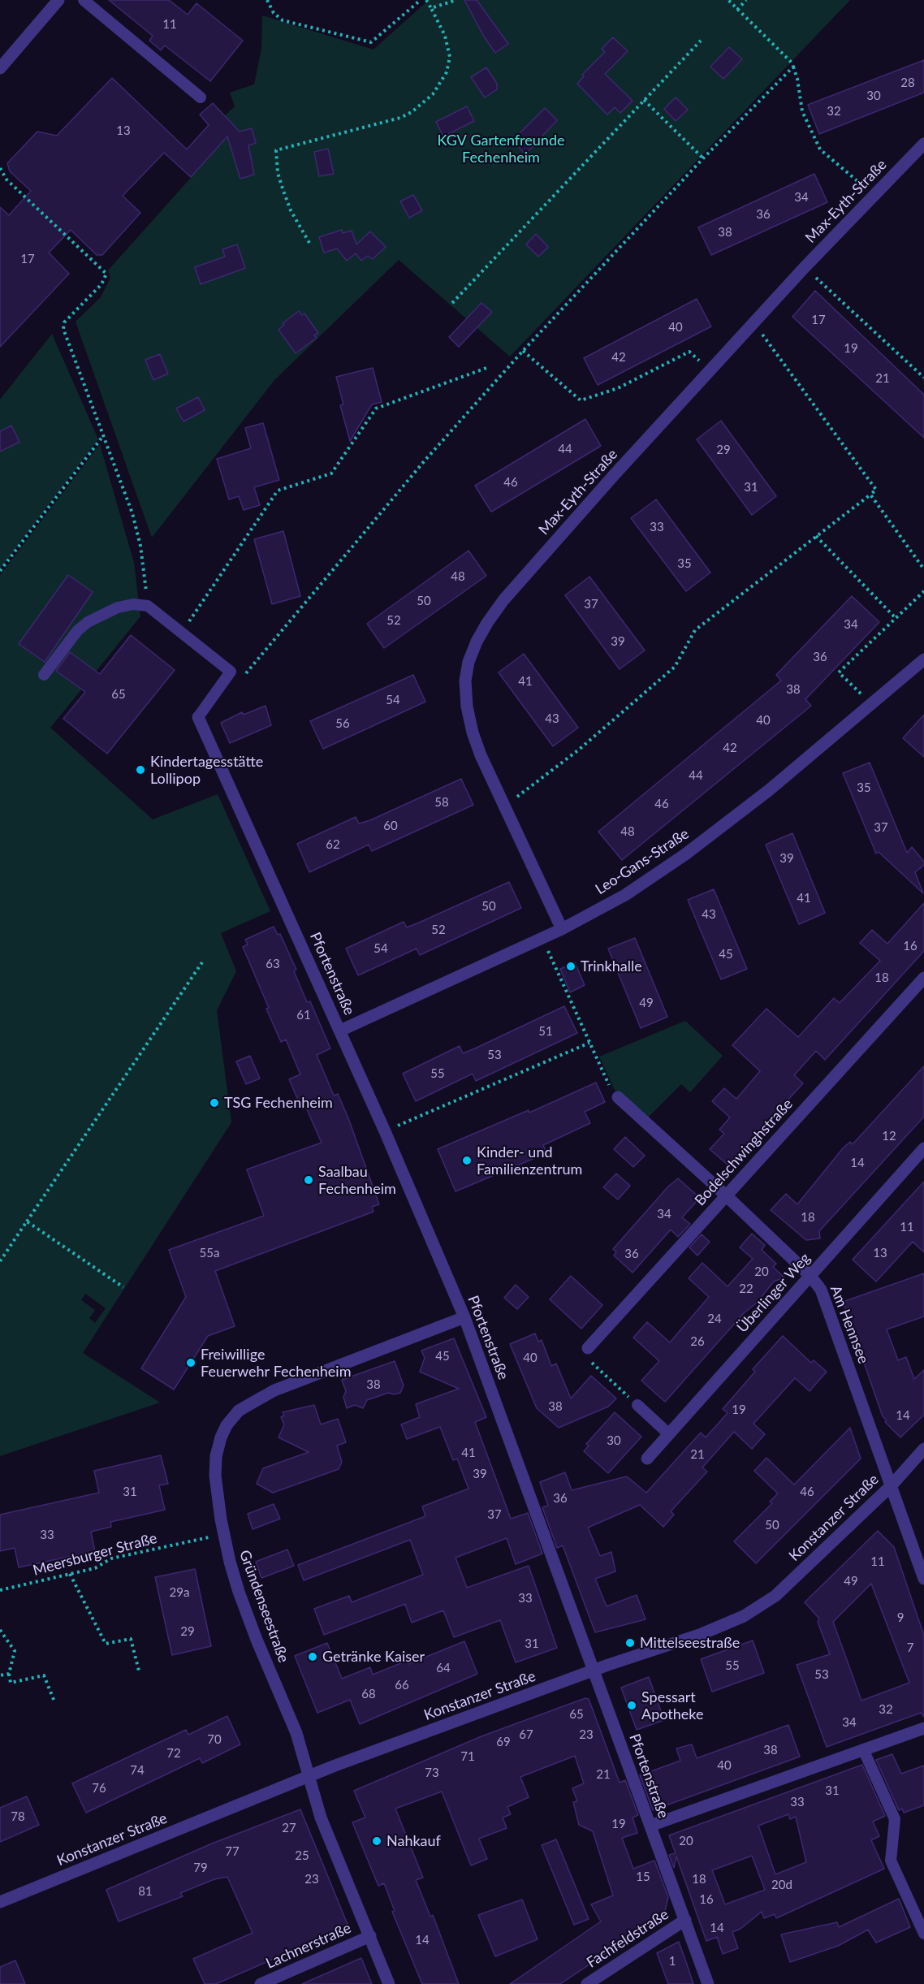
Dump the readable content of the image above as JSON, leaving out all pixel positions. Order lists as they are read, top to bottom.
{
  "streets": {
    "street": [
      "Max-Eyth-Straße",
      "Leo-Gans-Straße",
      "Pfortenstraße",
      "Bodelschwinghstraße",
      "Überlinger Weg",
      "Am Hennsee",
      "Konstanzer Straße",
      "Gründenseestraße",
      "Fachfeldstraße",
      "Lachnerstraße"
    ],
    "path": ["Meersburger Straße"]
  },
  "crossings": [
    ["Max-Eyth-Straße", "Leo-Gans-Straße"],
    ["Leo-Gans-Straße", "Pfortenstraße"],
    ["Pfortenstraße", "Konstanzer Straße"],
    ["Pfortenstraße", "Gründenseestraße"],
    ["Pfortenstraße", "Fachfeldstraße"],
    ["Bodelschwinghstraße", "Am Hennsee"],
    ["Überlinger Weg", "Am Hennsee"],
    ["Am Hennsee", "Konstanzer Straße"],
    ["Konstanzer Straße", "Gründenseestraße"],
    ["Meersburger Straße", "Gründenseestraße"],
    ["Gründenseestraße", "Lachnerstraße"]
  ],
  "parks": ["KGV Gartenfreunde Fechenheim"],
  "places": [
    "Kindertagesstätte Lollipop",
    "Trinkhalle",
    "TSG Fechenheim",
    "Kinder- und Familienzentrum",
    "Saalbau Fechenheim",
    "Freiwillige Feuerwehr Fechenheim",
    "Mittelseestraße",
    "Getränke Kaiser",
    "Spessart Apotheke",
    "Nahkauf"
  ],
  "house_numbers": [
    "11",
    "28",
    "30",
    "32",
    "13",
    "34",
    "36",
    "38",
    "17",
    "17",
    "40",
    "19",
    "42",
    "21",
    "44",
    "29",
    "46",
    "31",
    "33",
    "35",
    "48",
    "50",
    "37",
    "52",
    "34",
    "39",
    "36",
    "41",
    "38",
    "65",
    "54",
    "43",
    "40",
    "56",
    "42",
    "44",
    "35",
    "58",
    "46",
    "60",
    "37",
    "48",
    "62",
    "39",
    "41",
    "50",
    "43",
    "52",
    "16",
    "54",
    "45",
    "63",
    "18",
    "49",
    "61",
    "51",
    "53",
    "55",
    "12",
    "14",
    "34",
    "18",
    "11",
    "55a",
    "13",
    "36",
    "20",
    "22",
    "24",
    "26",
    "45",
    "40",
    "38",
    "38",
    "19",
    "14",
    "30",
    "41",
    "21",
    "39",
    "31",
    "46",
    "36",
    "37",
    "50",
    "33",
    "11",
    "49",
    "29a",
    "33",
    "9",
    "29",
    "31",
    "7",
    "55",
    "64",
    "53",
    "66",
    "68",
    "32",
    "65",
    "34",
    "67",
    "23",
    "70",
    "69",
    "38",
    "72",
    "71",
    "40",
    "74",
    "73",
    "21",
    "76",
    "31",
    "33",
    "78",
    "19",
    "27",
    "20",
    "77",
    "25",
    "79",
    "15",
    "23",
    "18",
    "20d",
    "81",
    "16",
    "14",
    "14",
    "1"
  ]
}
